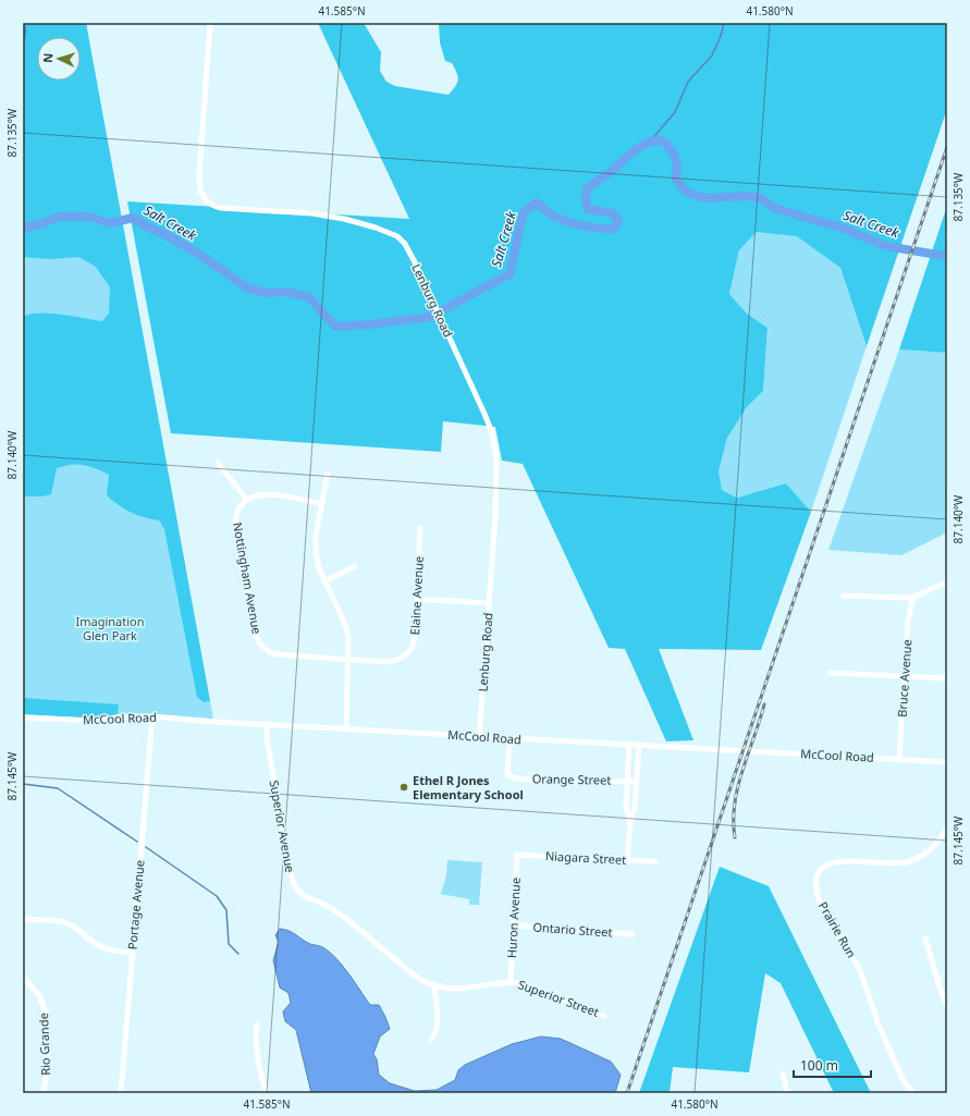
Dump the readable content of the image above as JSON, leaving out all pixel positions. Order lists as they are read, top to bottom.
{
  "streets": {
    "street": [
      "Lenburg Road",
      "Nottingham Avenue",
      "Elaine Avenue",
      "Bruce Avenue",
      "McCool Road",
      "Orange Street",
      "Superior Avenue",
      "Niagara Street",
      "Portage Avenue",
      "Huron Avenue",
      "Ontario Street",
      "Prairie Run",
      "Superior Street",
      "Rio Grande"
    ]
  },
  "crossings": [
    ["Lenburg Road", "McCool Road"],
    ["Nottingham Avenue", "Elaine Avenue"],
    ["Bruce Avenue", "McCool Road"],
    ["McCool Road", "Orange Street"],
    ["McCool Road", "Superior Avenue"],
    ["McCool Road", "Portage Avenue"],
    ["Superior Avenue", "Superior Street"],
    ["Niagara Street", "Huron Avenue"],
    ["Huron Avenue", "Ontario Street"],
    ["Huron Avenue", "Superior Street"]
  ],
  "water": ["Salt Creek"],
  "parks": ["Imagination Glen Park"],
  "places": ["Ethel R Jones Elementary School"],
  "scale_bar": "100 m",
  "north": "left",
  "coordinates": [
    "41.585°N",
    "41.580°N",
    "87.135°W",
    "87.140°W",
    "87.145°W"
  ]
}
